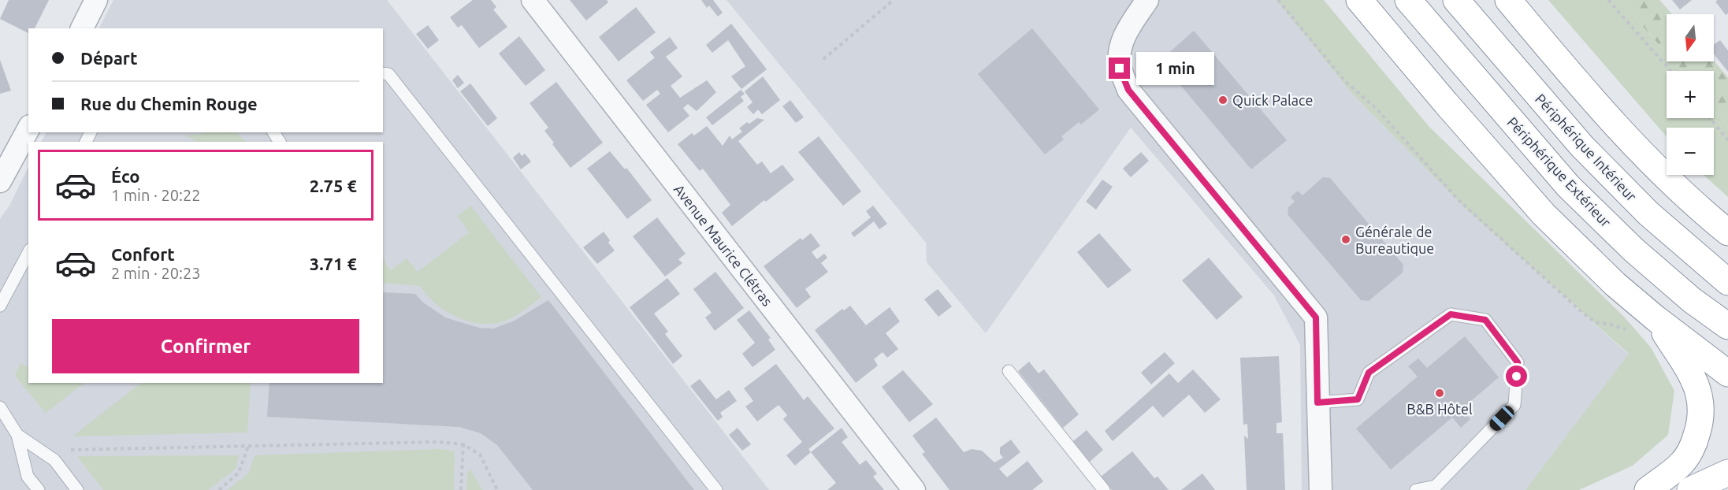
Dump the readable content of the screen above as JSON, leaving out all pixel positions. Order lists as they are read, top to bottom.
{
  "streets": {
    "main road": ["Périphérique Intérieur", "Périphérique Extérieur"],
    "street": ["Avenue Maurice Clétras"]
  },
  "places": ["Quick Palace", "Générale de Bureautique", "B&B Hôtel"],
  "north": "bottom",
  "page": {
    "map_buttons": ["+", "−"],
    "banner": ["Départ", "Rue du Chemin Rouge"],
    "bubble": "1 min",
    "list": [
      {
        "name": "Éco",
        "note": "1 min · 20:22",
        "value": "2.75 €"
      },
      {
        "name": "Confort",
        "note": "2 min · 20:23",
        "value": "3.71 €"
      }
    ],
    "buttons": "Confirmer"
  }
}
